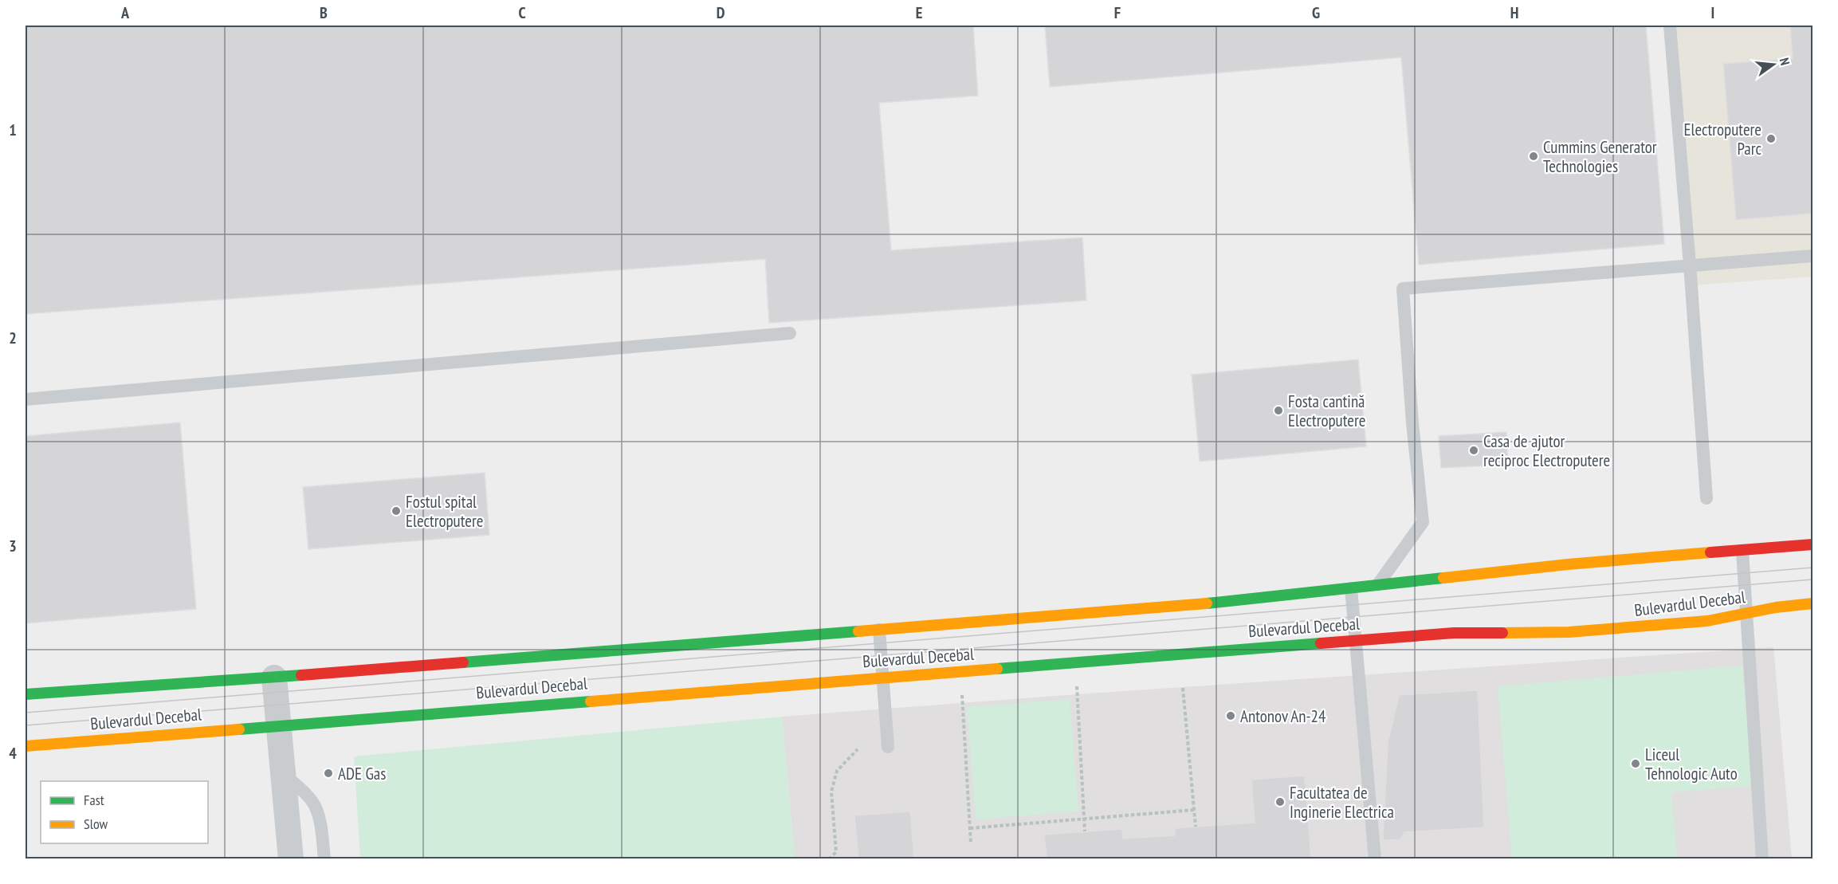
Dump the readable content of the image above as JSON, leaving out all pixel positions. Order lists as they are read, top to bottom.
{
  "streets": {
    "main road": ["Bulevardul Decebal"]
  },
  "places": [
    "Electroputere Parc",
    "Cummins Generator Technologies",
    "Fosta cantină Electroputere",
    "Casa de ajutor reciproc Electroputere",
    "Fostul spital Electroputere",
    "Antonov An-24",
    "Liceul Tehnologic Auto",
    "ADE Gas",
    "Facultatea de Inginerie Electrica"
  ],
  "legend": ["Fast", "Slow"],
  "north": "right",
  "grid": {
    "columns": [
      "A",
      "B",
      "C",
      "D",
      "E",
      "F",
      "G",
      "H",
      "I"
    ],
    "rows": [
      "1",
      "2",
      "3",
      "4"
    ]
  }
}
